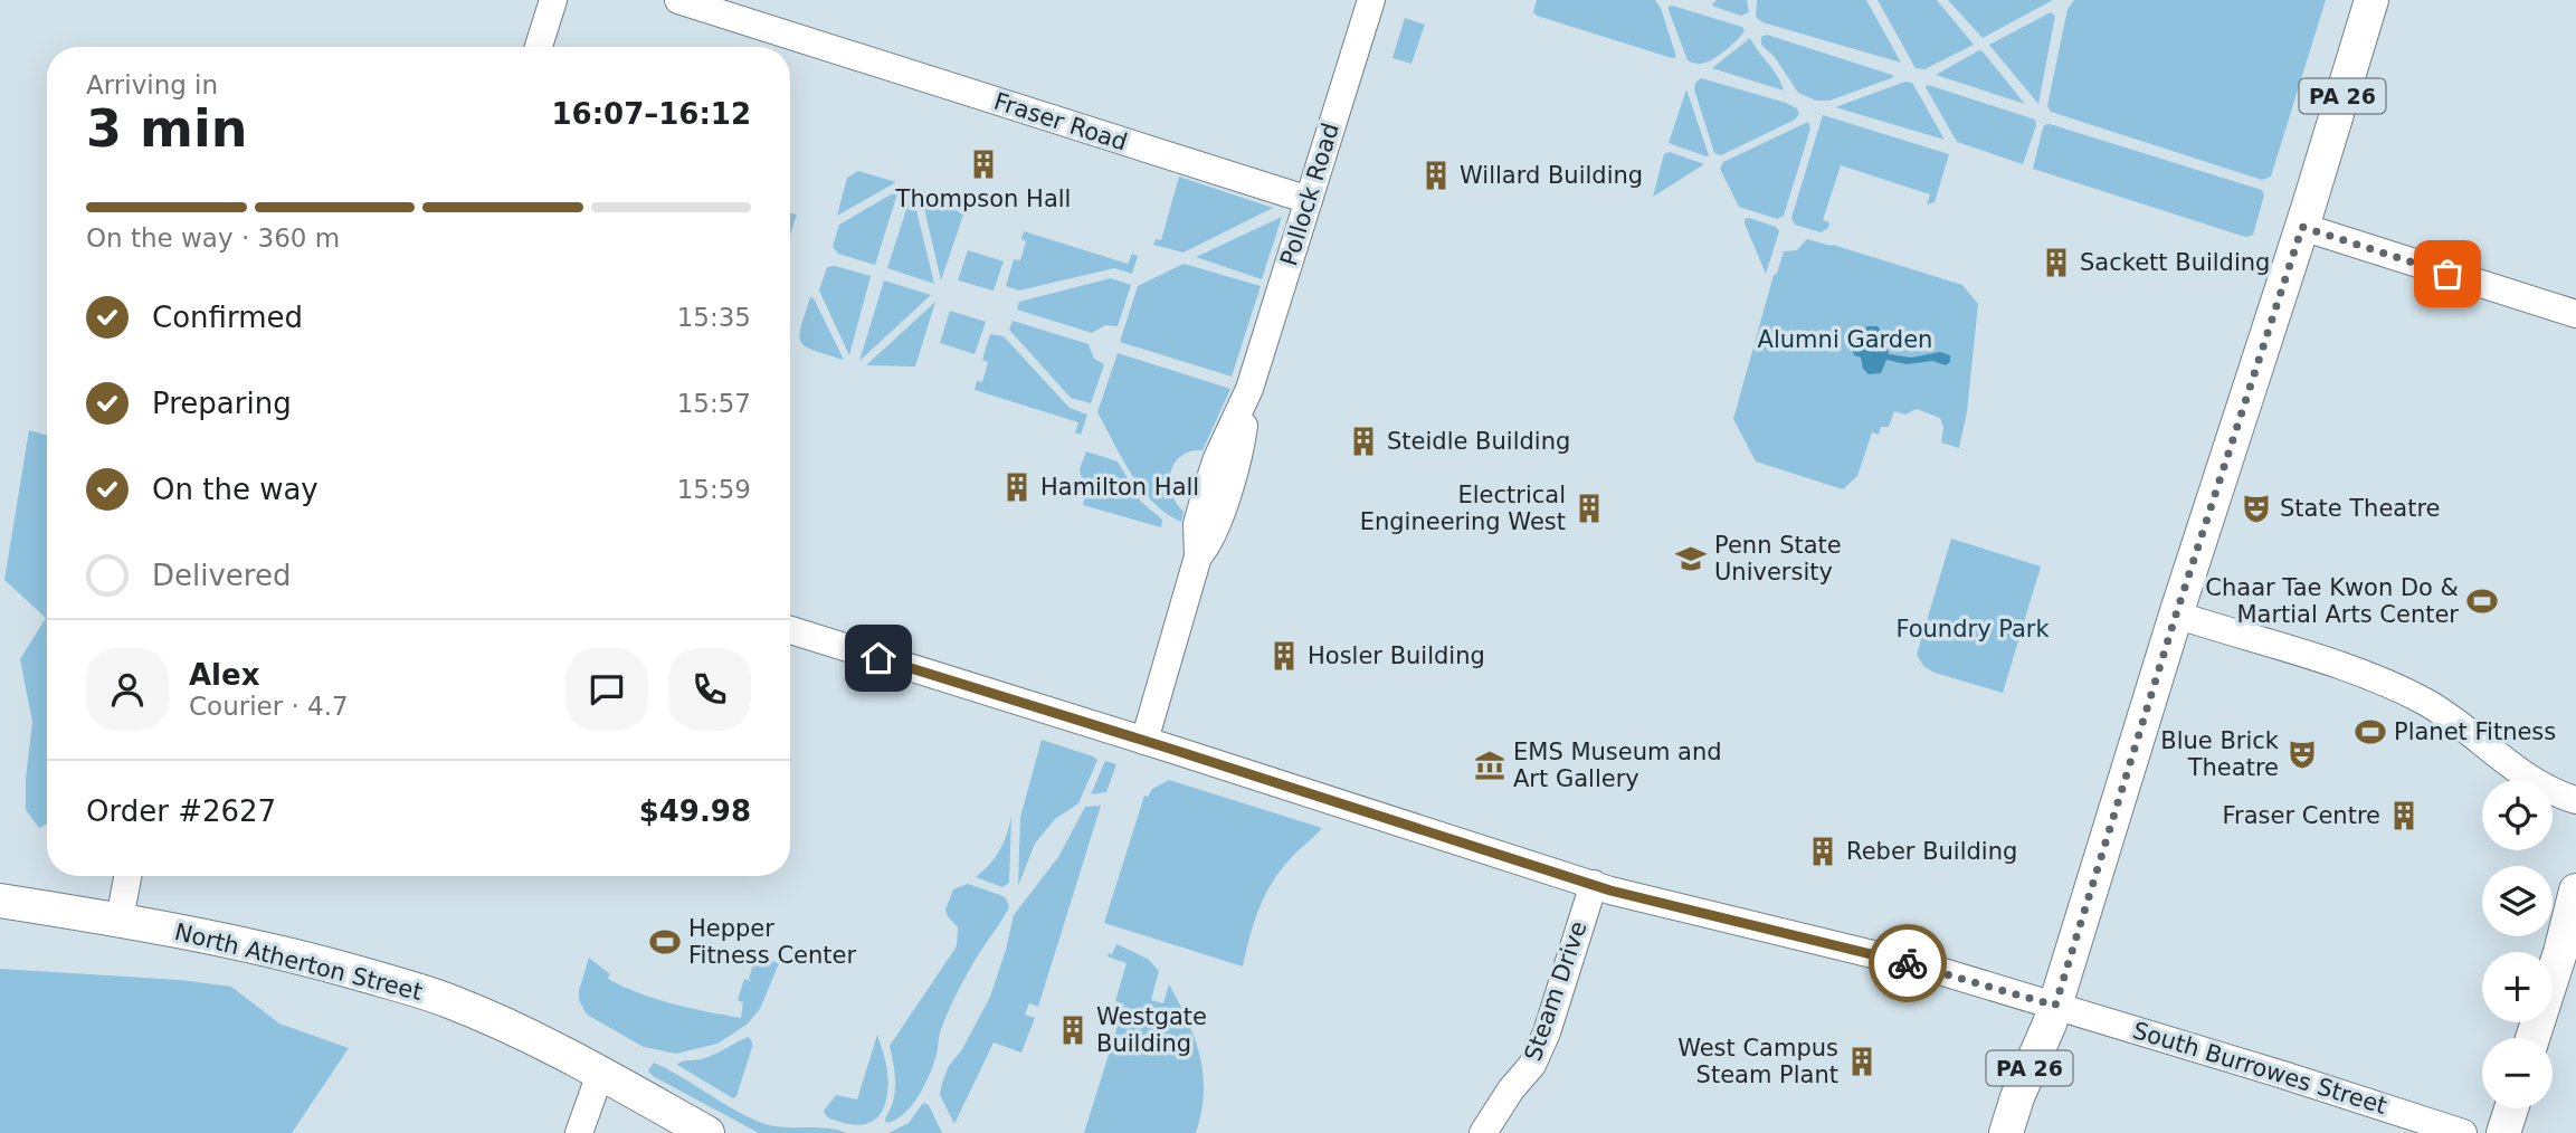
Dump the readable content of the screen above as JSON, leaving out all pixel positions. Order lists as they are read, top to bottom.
{
  "streets": {
    "main road": ["PA 26", "North Atherton Street"],
    "street": [
      "Fraser Road",
      "Pollock Road",
      "Steam Drive",
      "South Burrowes Street"
    ]
  },
  "crossings": [
    ["PA 26", "South Burrowes Street"],
    ["Fraser Road", "Pollock Road"],
    ["Pollock Road", "South Burrowes Street"],
    ["Steam Drive", "South Burrowes Street"]
  ],
  "parks": ["Alumni Garden", "Foundry Park"],
  "places": {
    "building": [
      "Thompson Hall",
      "Willard Building",
      "Sackett Building",
      "Steidle Building",
      "Hamilton Hall",
      "Electrical Engineering West",
      "Hosler Building",
      "Fraser Centre",
      "Reber Building",
      "Westgate Building",
      "West Campus Steam Plant"
    ],
    "theatre": ["State Theatre", "Blue Brick Theatre"],
    "school or university": ["Penn State University"],
    "sports": ["Chaar Tae Kwon Do & Martial Arts Center", "Planet Fitness", "Hepper Fitness Center"],
    "museum": ["EMS Museum and Art Gallery"]
  },
  "page": {
    "heading": ["3 min", "Arriving in", "16:07–16:12"],
    "panel": [
      "Alex",
      "Courier · 4.7",
      "Order #2627",
      "$49.98"
    ],
    "bar": "On the way · 360 m",
    "list": [
      ["Confirmed", "15:35"],
      ["Preparing", "15:57"],
      ["On the way", "15:59"],
      "Delivered"
    ],
    "map_buttons": ["+", "−"]
  }
}
